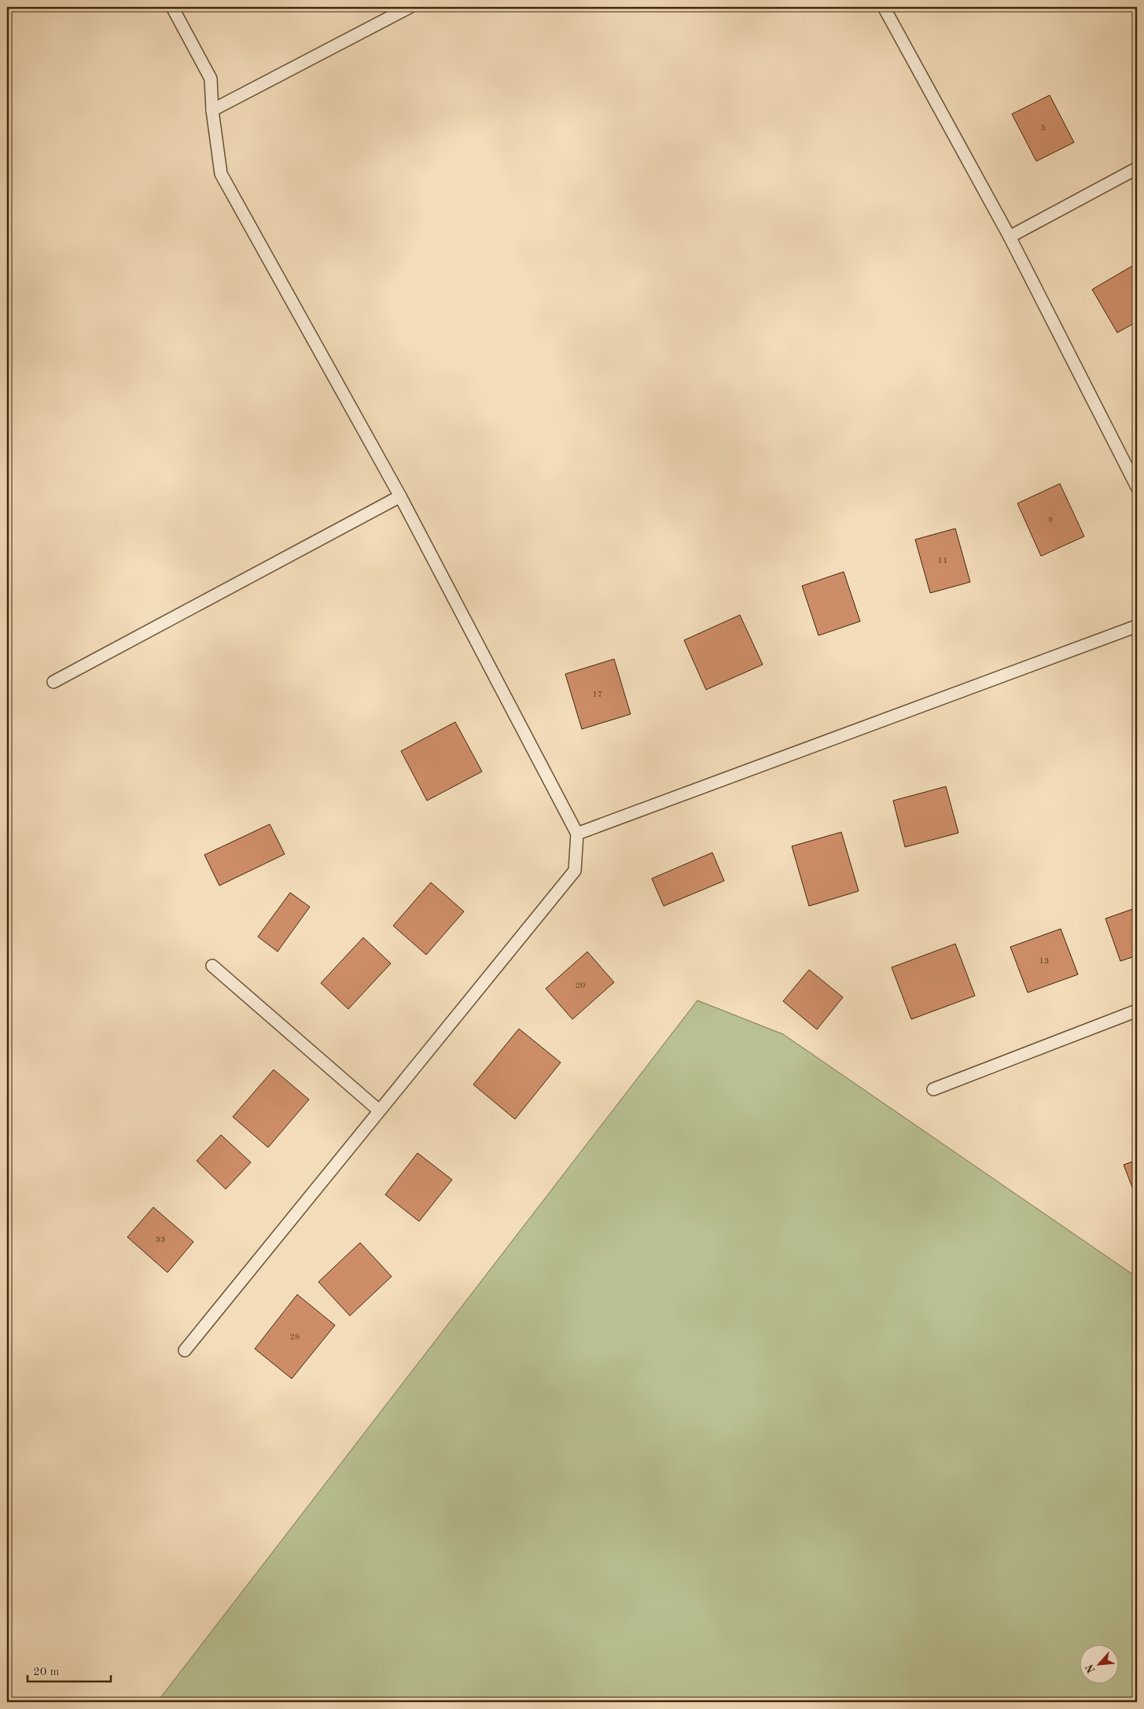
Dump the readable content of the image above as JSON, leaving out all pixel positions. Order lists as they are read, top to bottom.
{
  "house_numbers": [
    "5",
    "9",
    "11",
    "17",
    "13",
    "20",
    "33",
    "28"
  ],
  "scale_bar": "20 m",
  "north": "bottom left"
}
